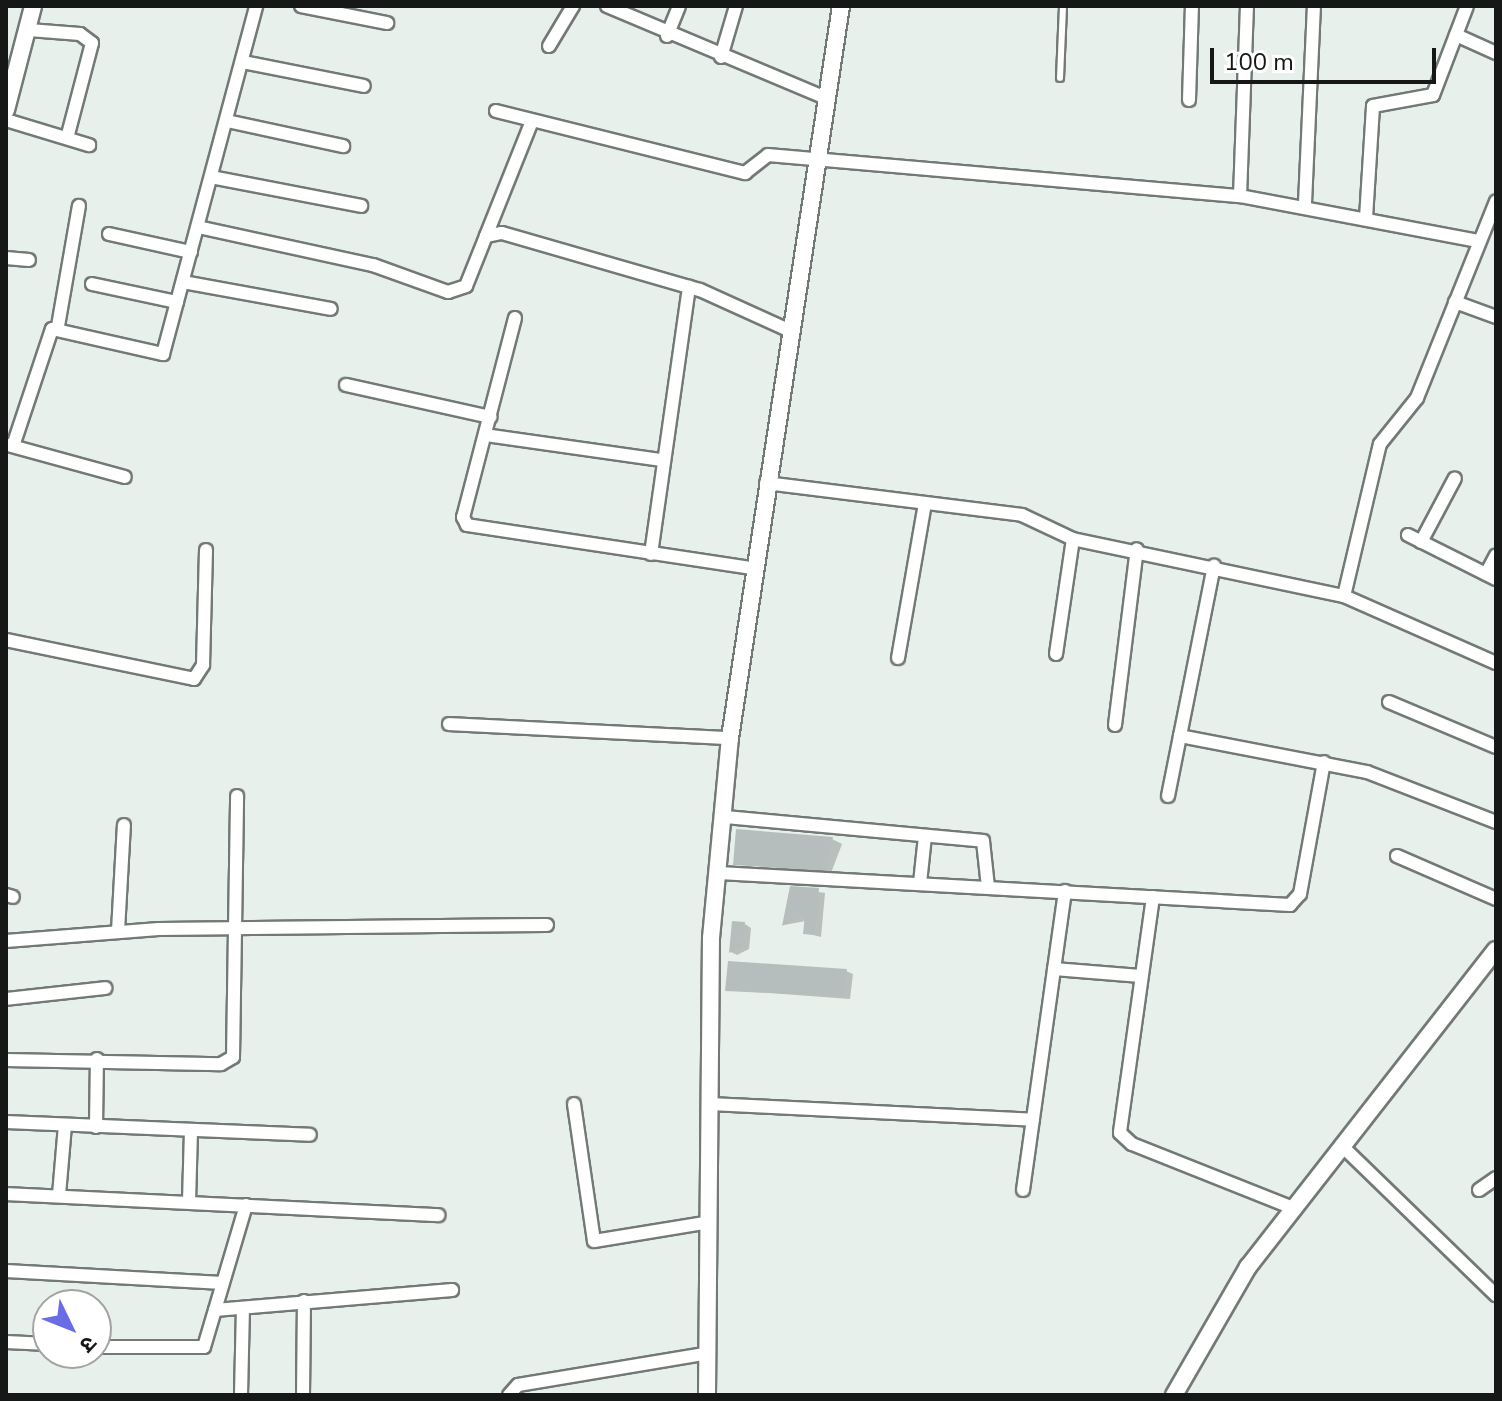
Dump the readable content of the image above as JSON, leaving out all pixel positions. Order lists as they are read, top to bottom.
{
  "scale_bar": "100 m",
  "north": "bottom right"
}
